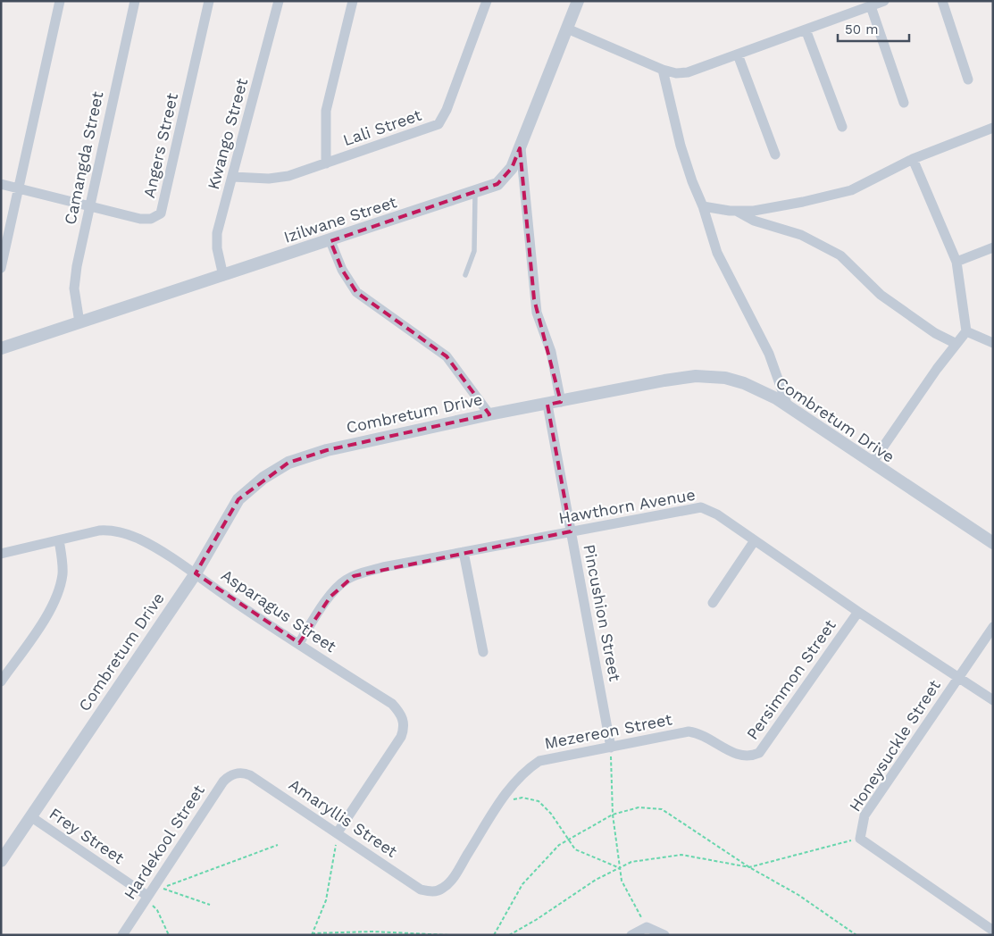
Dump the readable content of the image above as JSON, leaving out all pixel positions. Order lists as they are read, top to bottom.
{
  "streets": {
    "street": [
      "Lali Street",
      "Kwango Street",
      "Angers Street",
      "Camangda Street",
      "Izilwane Street",
      "Combretum Drive",
      "Hawthorn Avenue",
      "Asparagus Street",
      "Pincushion Street",
      "Persimmon Street",
      "Mezereon Street",
      "Honeysuckle Street",
      "Amaryllis Street",
      "Frey Street",
      "Hardekool Street"
    ]
  },
  "crossings": [
    ["Lali Street", "Kwango Street"],
    ["Kwango Street", "Izilwane Street"],
    ["Angers Street", "Camangda Street"],
    ["Camangda Street", "Izilwane Street"],
    ["Combretum Drive", "Asparagus Street"],
    ["Combretum Drive", "Pincushion Street"],
    ["Combretum Drive", "Frey Street"],
    ["Hawthorn Avenue", "Asparagus Street"],
    ["Hawthorn Avenue", "Pincushion Street"],
    ["Hawthorn Avenue", "Persimmon Street"],
    ["Hawthorn Avenue", "Honeysuckle Street"],
    ["Asparagus Street", "Amaryllis Street"],
    ["Pincushion Street", "Mezereon Street"],
    ["Persimmon Street", "Mezereon Street"],
    ["Mezereon Street", "Amaryllis Street"],
    ["Amaryllis Street", "Hardekool Street"],
    ["Frey Street", "Hardekool Street"]
  ],
  "scale_bar": "50 m"
}
